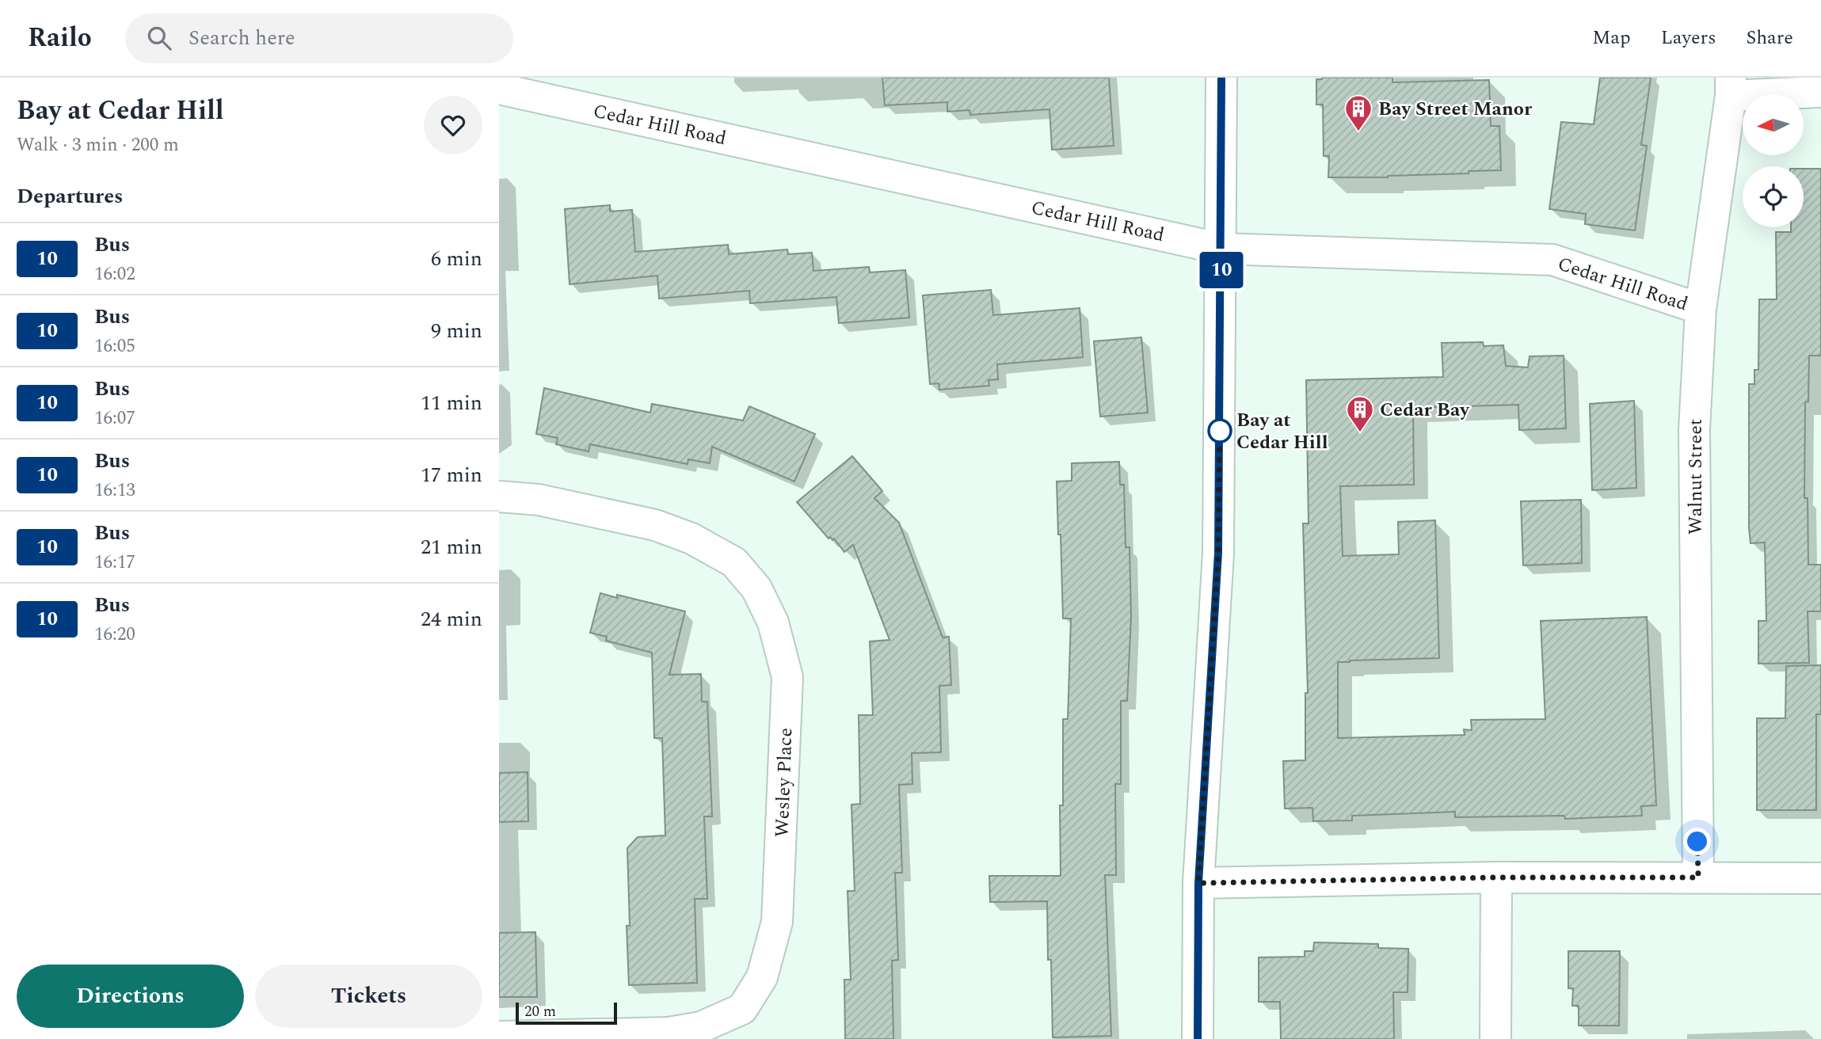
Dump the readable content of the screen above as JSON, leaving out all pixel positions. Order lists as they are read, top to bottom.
{
  "streets": {
    "street": ["Cedar Hill Road", "Walnut Street", "Wesley Place"]
  },
  "crossings": [
    ["Cedar Hill Road", "Walnut Street"]
  ],
  "places": {
    "building": ["Bay Street Manor", "Cedar Bay"],
    "other": ["Bay at Cedar Hill"]
  },
  "lines": ["bus line 10"],
  "scale_bar": "20 m",
  "north": "left",
  "page": {
    "header": "Railo",
    "search": "Search here",
    "nav": ["Map", "Layers", "Share"],
    "heading": [
      ["Bay at Cedar Hill", "Walk · 3 min · 200 m"],
      "Departures"
    ],
    "on_map": "10",
    "list": [
      {
        "mark": "10",
        "name": "Bus",
        "note": "16:02",
        "value": "6 min"
      },
      {
        "mark": "10",
        "name": "Bus",
        "note": "16:05",
        "value": "9 min"
      },
      {
        "mark": "10",
        "name": "Bus",
        "note": "16:07",
        "value": "11 min"
      },
      {
        "mark": "10",
        "name": "Bus",
        "note": "16:13",
        "value": "17 min"
      },
      {
        "mark": "10",
        "name": "Bus",
        "note": "16:17",
        "value": "21 min"
      },
      {
        "mark": "10",
        "name": "Bus",
        "note": "16:20",
        "value": "24 min"
      }
    ],
    "buttons": ["Directions", "Tickets"],
    "scale": "20 m"
  }
}
